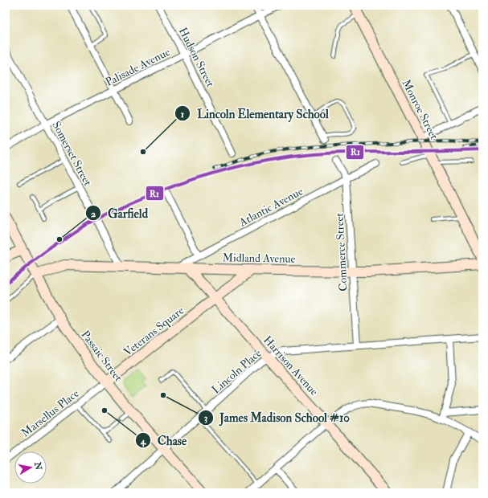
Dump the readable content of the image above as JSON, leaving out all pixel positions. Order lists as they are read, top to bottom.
{
  "streets": {
    "street": [
      "Hudson Street",
      "Palisade Avenue",
      "Monroe Street",
      "Somerset Street",
      "Atlantic Avenue",
      "Commerce Street",
      "Midland Avenue",
      "Veterans Square",
      "Passaic Street",
      "Harrison Avenue",
      "Lincoln Place",
      "Marsellus Place"
    ]
  },
  "crossings": [
    ["Hudson Street", "Palisade Avenue"],
    ["Palisade Avenue", "Somerset Street"],
    ["Somerset Street", "Midland Avenue"],
    ["Atlantic Avenue", "Commerce Street"],
    ["Atlantic Avenue", "Midland Avenue"],
    ["Commerce Street", "Midland Avenue"],
    ["Commerce Street", "Lincoln Place"],
    ["Midland Avenue", "Veterans Square"],
    ["Midland Avenue", "Passaic Street"],
    ["Veterans Square", "Passaic Street"],
    ["Veterans Square", "Harrison Avenue"],
    ["Veterans Square", "Marsellus Place"],
    ["Passaic Street", "Lincoln Place"],
    ["Passaic Street", "Marsellus Place"],
    ["Harrison Avenue", "Lincoln Place"]
  ],
  "places": [
    "Lincoln Elementary School",
    "Garfield",
    "James Madison School #10",
    "Chase"
  ],
  "lines": ["transit line R1"],
  "north": "right"
}
